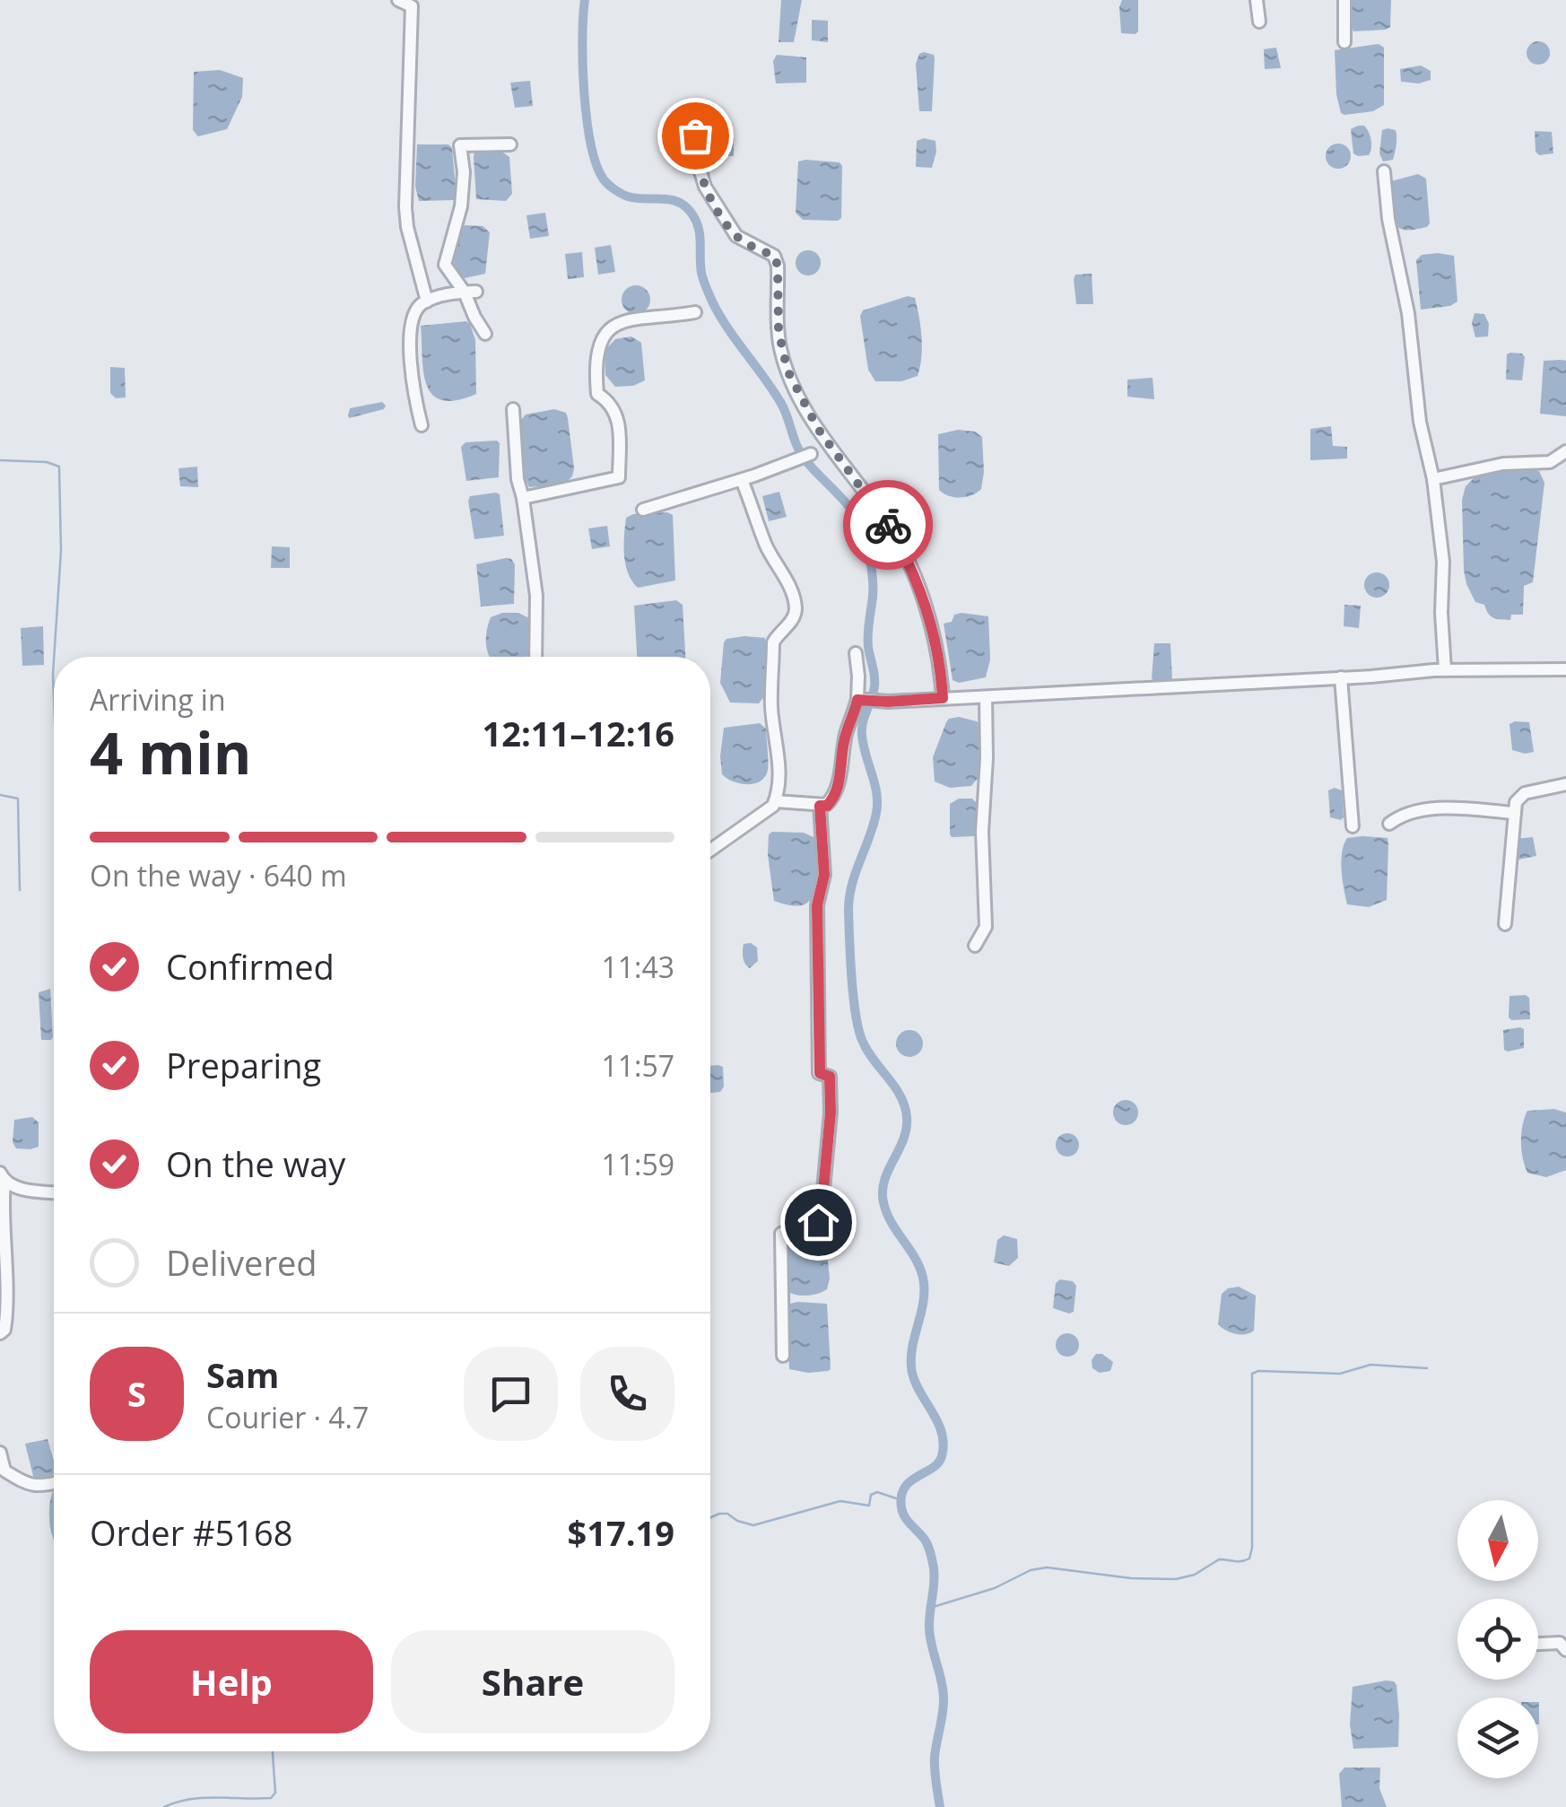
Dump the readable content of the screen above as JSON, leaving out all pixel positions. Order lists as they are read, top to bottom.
{
  "north": "bottom",
  "page": {
    "heading": ["4 min", "Arriving in", "12:11–12:16"],
    "panel": [
      "Sam",
      "Courier · 4.7",
      "Order #5168",
      "$17.19"
    ],
    "bar": "On the way · 640 m",
    "list": [
      ["Confirmed", "11:43"],
      ["Preparing", "11:57"],
      ["On the way", "11:59"],
      "Delivered"
    ],
    "round": "S",
    "buttons": ["Help", "Share"]
  }
}
